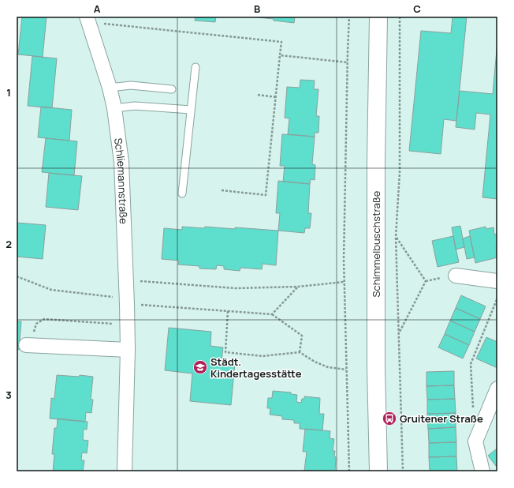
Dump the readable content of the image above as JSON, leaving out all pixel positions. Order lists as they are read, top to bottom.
{
  "streets": {
    "main road": ["Schimmelbuschstraße"],
    "street": ["Schliemannstraße"]
  },
  "places": {
    "school or university": ["Städt. Kindertagesstätte"],
    "bus stop": ["Gruitener Straße"]
  },
  "grid": {
    "columns": ["A", "B", "C"],
    "rows": ["1", "2", "3"]
  }
}
